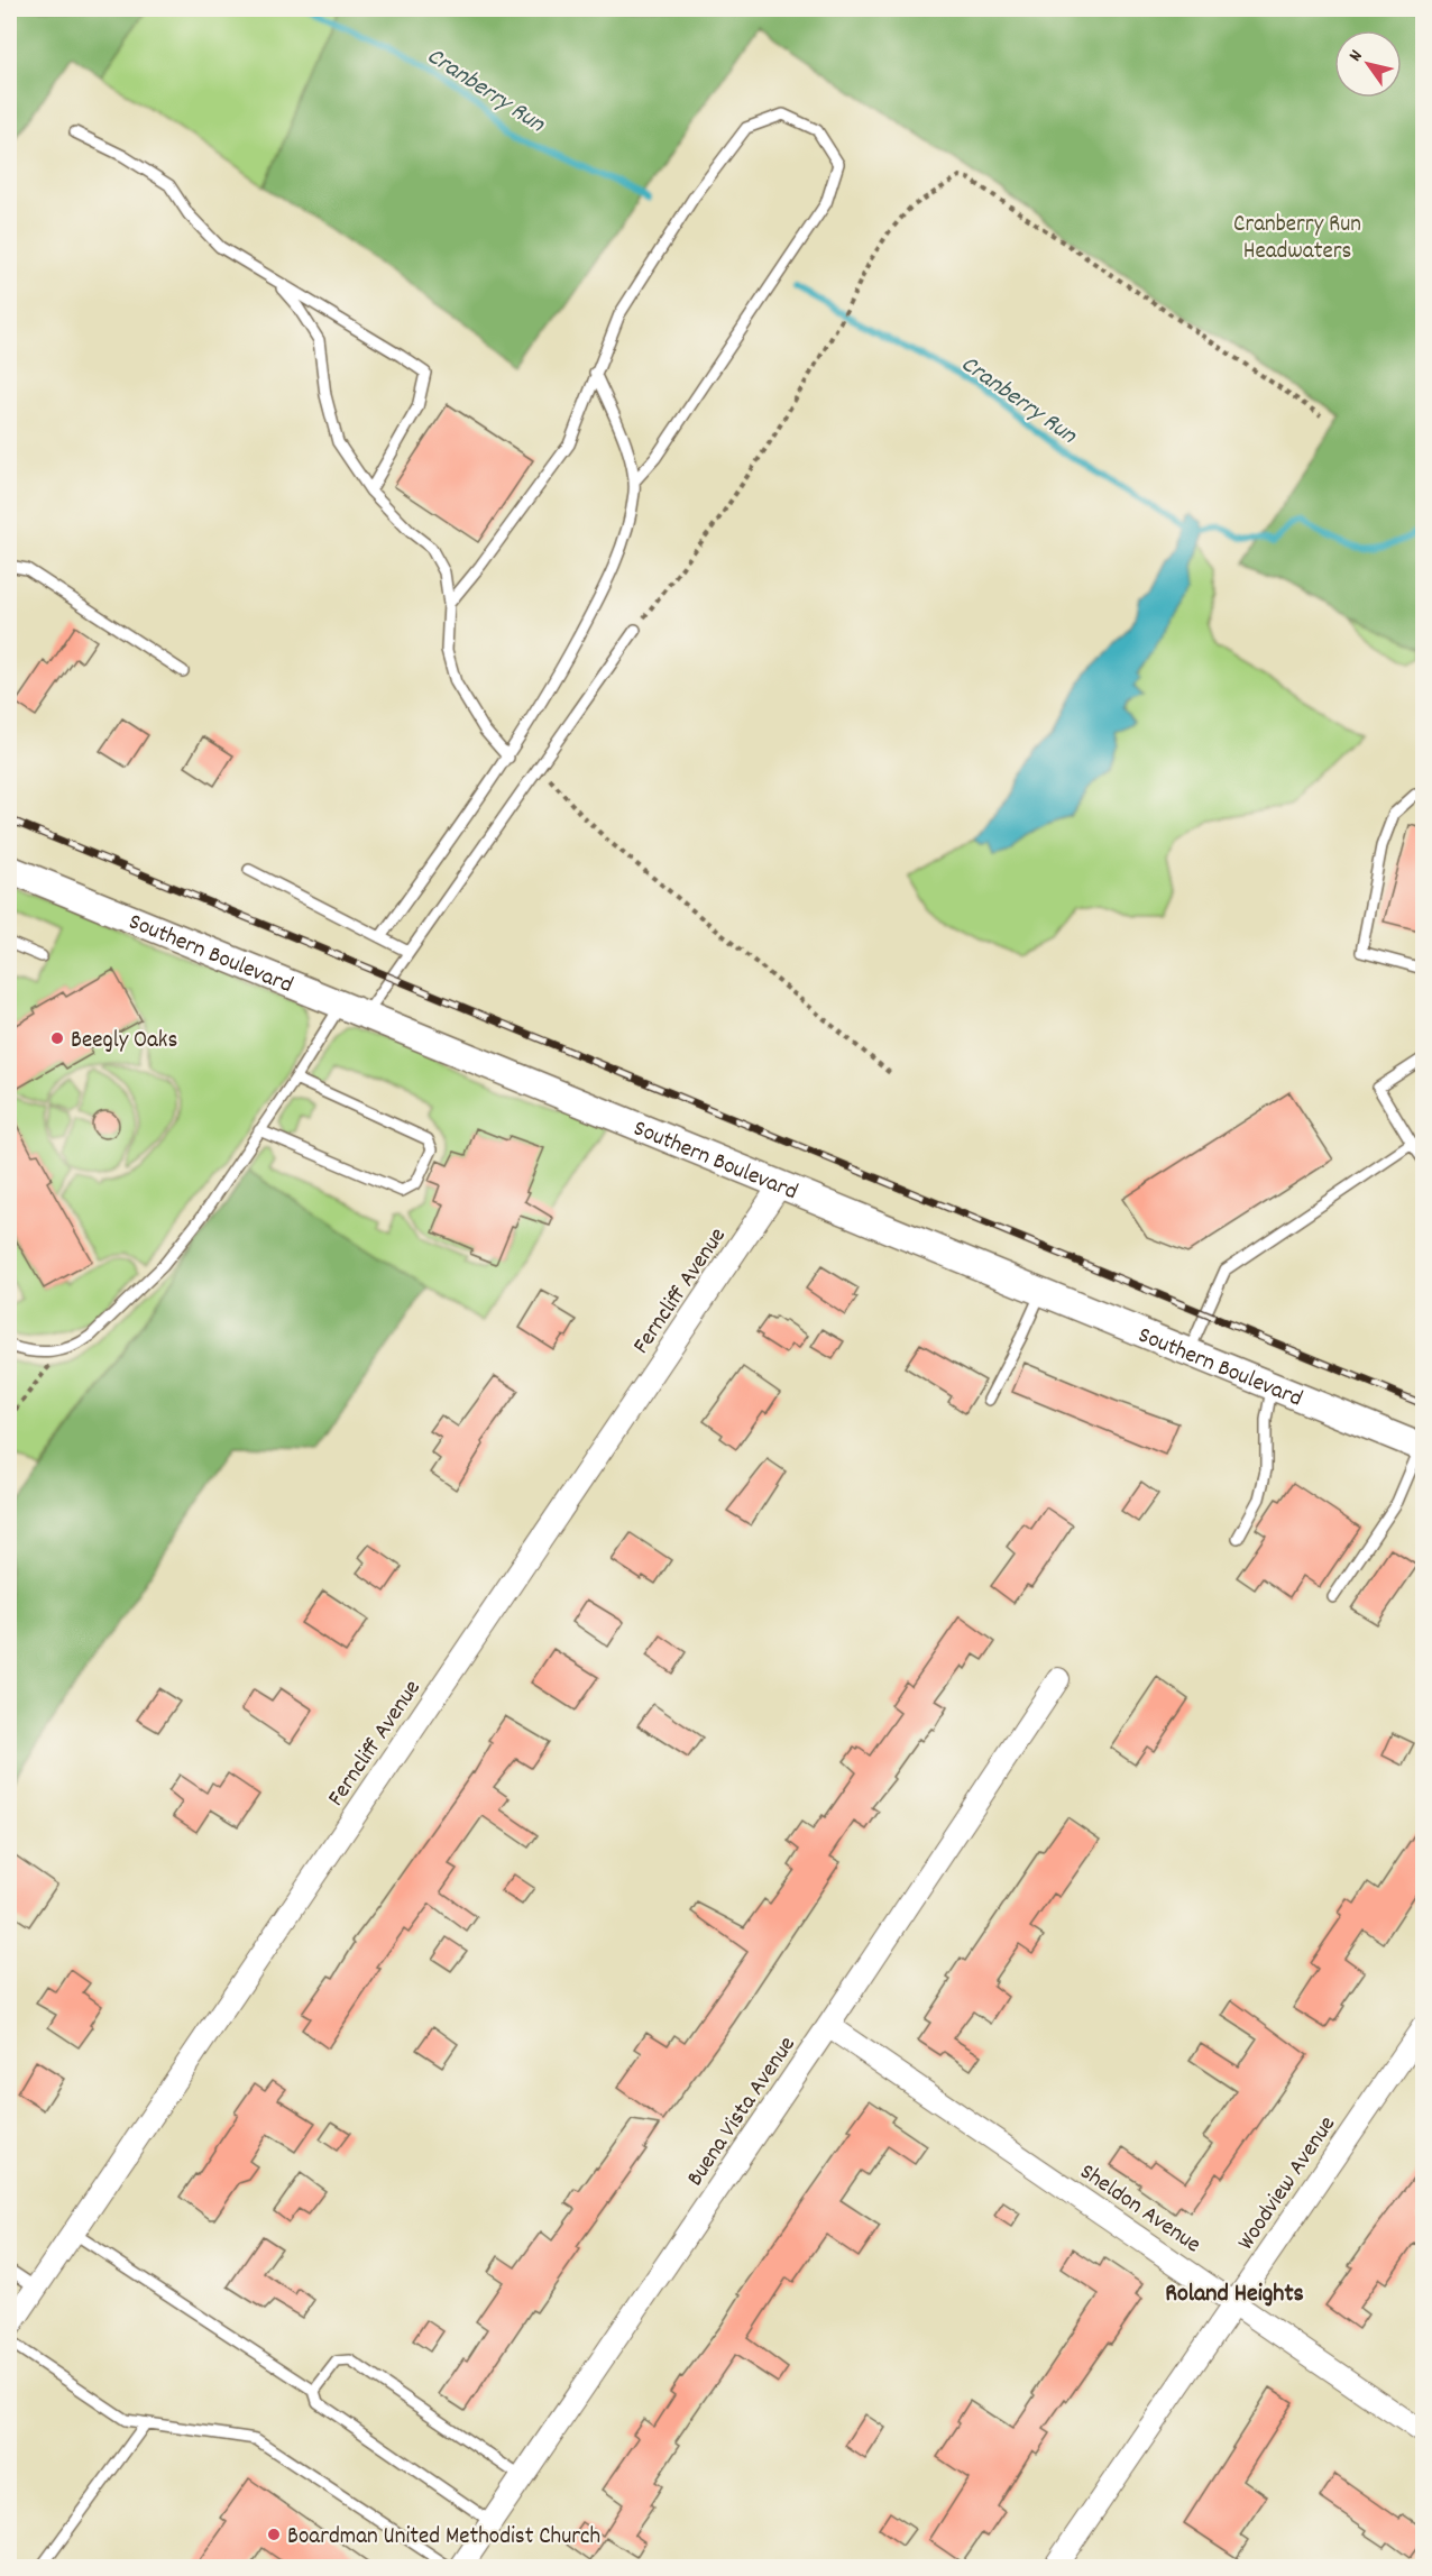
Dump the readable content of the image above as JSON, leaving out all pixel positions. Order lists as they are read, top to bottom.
{
  "streets": {
    "street": [
      "Southern Boulevard",
      "Ferncliff Avenue",
      "Buena Vista Avenue",
      "Woodview Avenue",
      "Sheldon Avenue"
    ]
  },
  "crossings": [
    ["Southern Boulevard", "Ferncliff Avenue"],
    ["Buena Vista Avenue", "Sheldon Avenue"],
    ["Woodview Avenue", "Sheldon Avenue"]
  ],
  "districts": ["Roland Heights"],
  "water": ["Cranberry Run"],
  "parks": ["Cranberry Run Headwaters"],
  "places": ["Beegly Oaks", "Boardman United Methodist Church"],
  "north": "top left"
}
